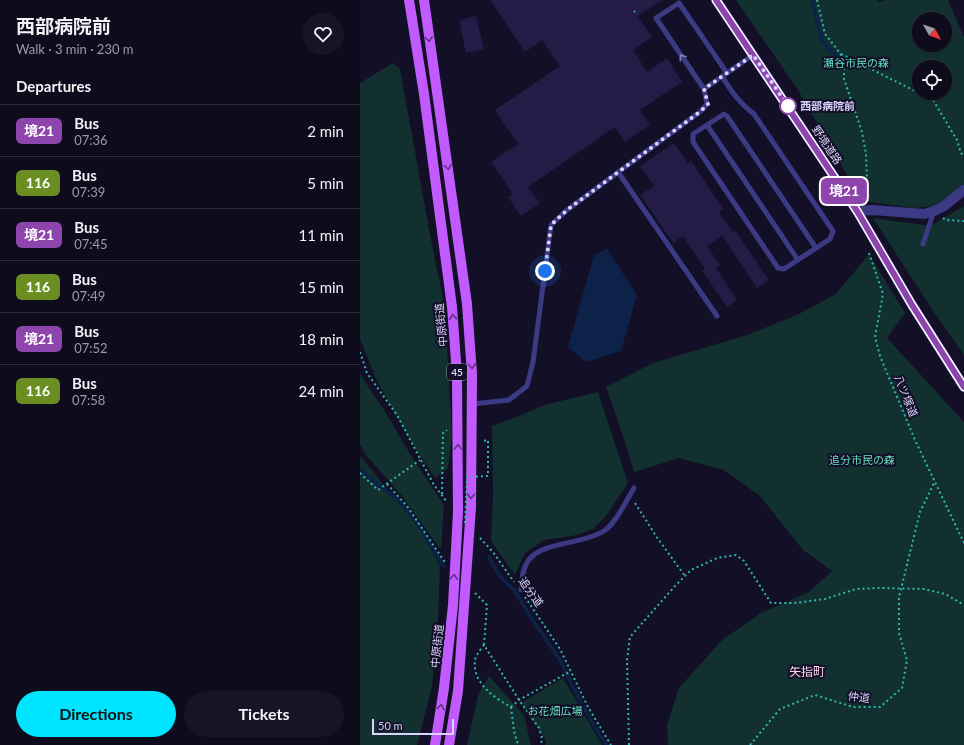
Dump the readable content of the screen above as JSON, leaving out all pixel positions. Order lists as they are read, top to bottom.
{
  "streets": {
    "main road": ["中原街道", "45"],
    "street": ["野境道路"],
    "path": ["八ツ塚道", "追分道", "仲道"]
  },
  "crossings": [
    ["八ツ塚道", "仲道"]
  ],
  "districts": ["矢指町"],
  "parks": ["瀬谷市民の森", "追分市民の森", "お花畑広場"],
  "places": ["西部病院前"],
  "lines": ["bus line 境21"],
  "scale_bar": "50 m",
  "north": "bottom right",
  "page": {
    "heading": [
      ["西部病院前", "Walk · 3 min · 230 m"],
      "Departures"
    ],
    "on_map": "境21",
    "list": [
      {
        "mark": "境21",
        "name": "Bus",
        "note": "07:36",
        "value": "2 min"
      },
      {
        "mark": "116",
        "name": "Bus",
        "note": "07:39",
        "value": "5 min"
      },
      {
        "mark": "境21",
        "name": "Bus",
        "note": "07:45",
        "value": "11 min"
      },
      {
        "mark": "116",
        "name": "Bus",
        "note": "07:49",
        "value": "15 min"
      },
      {
        "mark": "境21",
        "name": "Bus",
        "note": "07:52",
        "value": "18 min"
      },
      {
        "mark": "116",
        "name": "Bus",
        "note": "07:58",
        "value": "24 min"
      }
    ],
    "buttons": ["Directions", "Tickets"],
    "scale": "50 m"
  }
}
